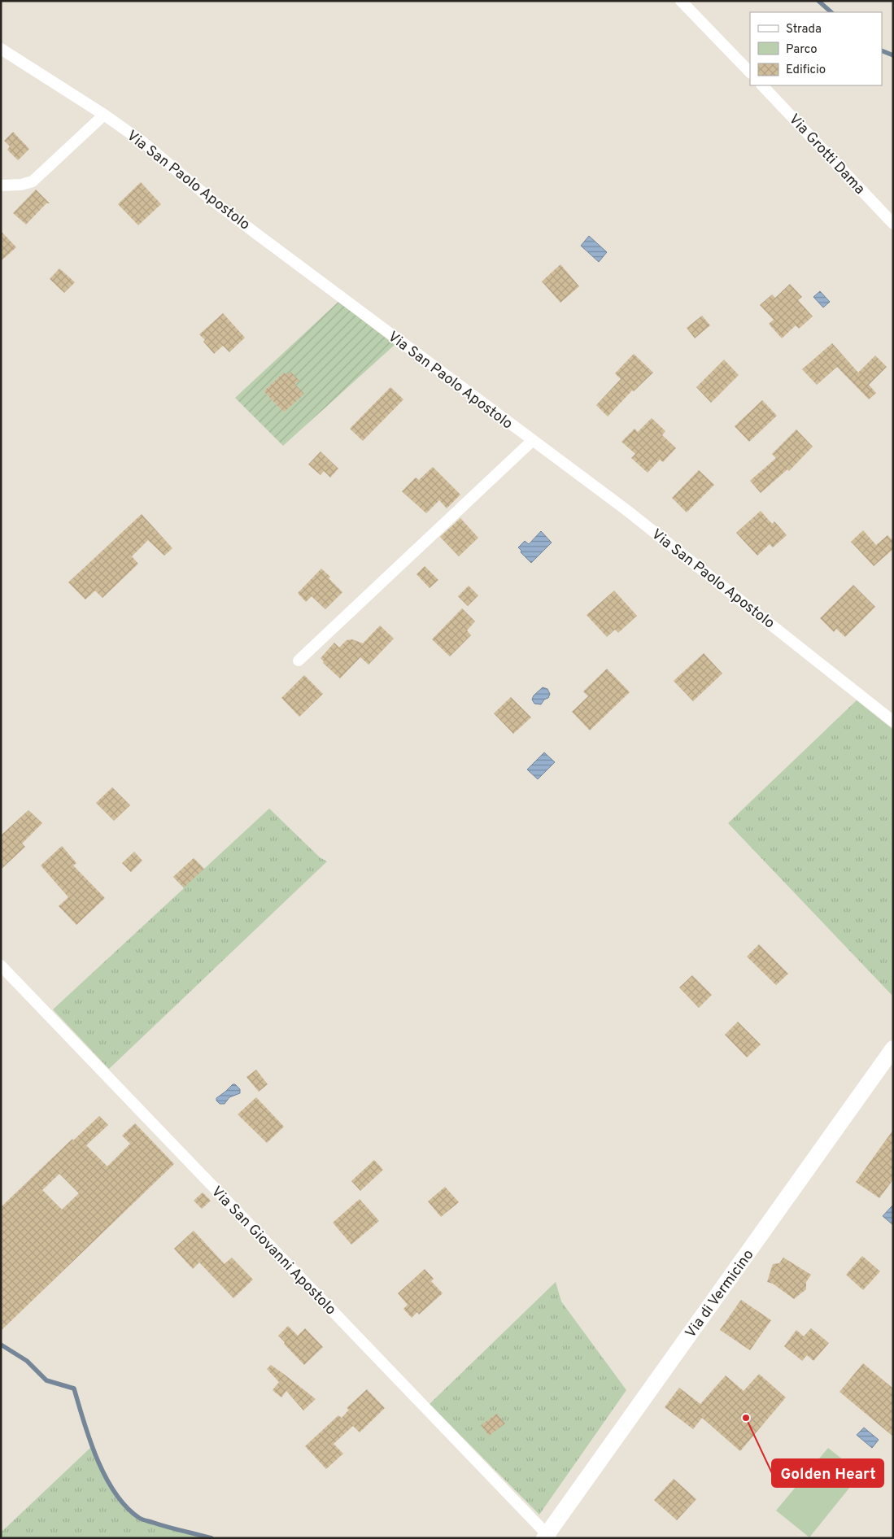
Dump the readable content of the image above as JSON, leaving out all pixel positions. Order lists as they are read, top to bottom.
{
  "streets": {
    "main road": ["Via di Vermicino"],
    "street": ["Via Grotti Dama", "Via San Paolo Apostolo", "Via San Giovanni Apostolo"]
  },
  "crossings": [
    ["Via San Giovanni Apostolo", "Via di Vermicino"]
  ],
  "places": ["Golden Heart"],
  "legend": ["Strada", "Parco", "Edificio"]
}
